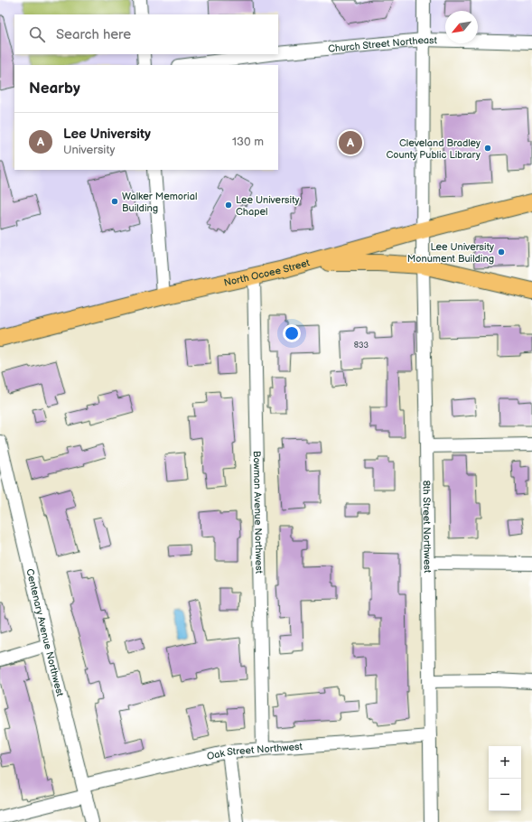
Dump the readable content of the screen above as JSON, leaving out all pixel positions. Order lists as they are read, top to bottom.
{
  "streets": {
    "main road": ["North Ocoee Street"],
    "street": [
      "Church Street Northeast",
      "Bowman Avenue Northwest",
      "8th Street Northwest",
      "Centenary Avenue Northwest",
      "Oak Street Northwest"
    ]
  },
  "crossings": [
    ["Church Street Northeast", "8th Street Northwest"],
    ["North Ocoee Street", "Bowman Avenue Northwest"],
    ["North Ocoee Street", "8th Street Northwest"],
    ["Bowman Avenue Northwest", "Oak Street Northwest"],
    ["8th Street Northwest", "Oak Street Northwest"],
    ["Centenary Avenue Northwest", "Oak Street Northwest"]
  ],
  "places": [
    "Cleveland Bradley County Public Library",
    "Walker Memorial Building",
    "Lee University Chapel",
    "Lee University Monument Building"
  ],
  "house_numbers": ["833"],
  "north": "bottom left",
  "page": {
    "search": "Search here",
    "heading": "Nearby",
    "list": [
      {
        "mark": "A",
        "name": "Lee University",
        "note": "University",
        "value": "130 m"
      }
    ],
    "pins": "A",
    "map_buttons": ["+", "−"]
  }
}
